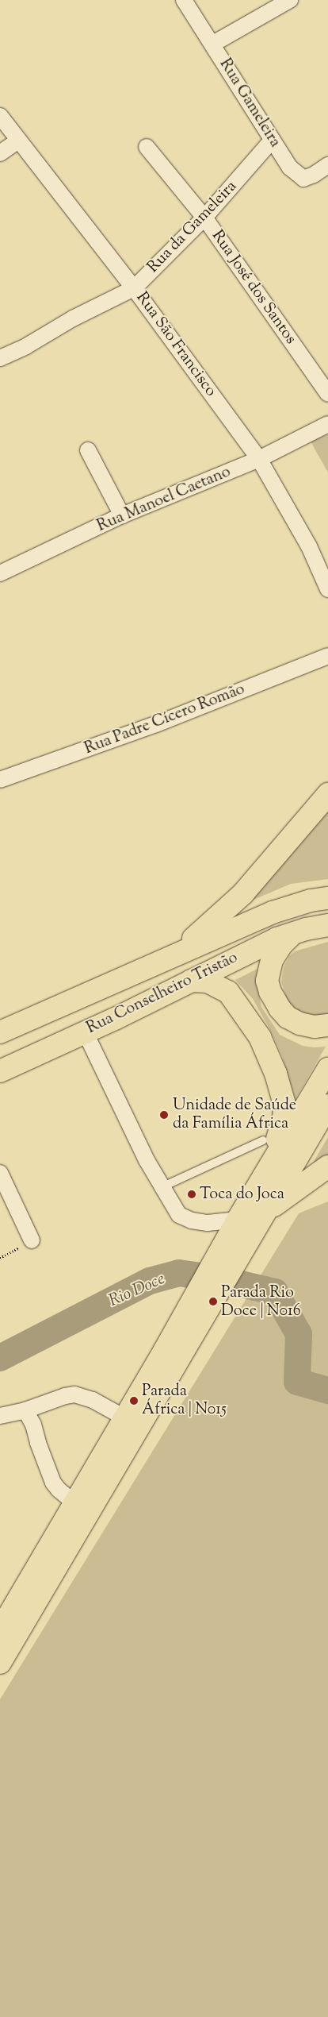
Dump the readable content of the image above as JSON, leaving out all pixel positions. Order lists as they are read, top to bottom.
{
  "streets": {
    "main road": ["Rua Conselheiro Tristão"],
    "street": [
      "Rua Gameleira",
      "Rua da Gameleira",
      "Rua José dos Santos",
      "Rua São Francisco",
      "Rua Manoel Caetano",
      "Rua Padre Cícero Romão"
    ]
  },
  "crossings": [
    ["Rua Gameleira", "Rua da Gameleira"],
    ["Rua da Gameleira", "Rua José dos Santos"],
    ["Rua da Gameleira", "Rua São Francisco"],
    ["Rua São Francisco", "Rua Manoel Caetano"]
  ],
  "water": ["Rio Doce"],
  "places": [
    "Unidade de Saúde da Família África",
    "Toca do Joca",
    "Parada Rio Doce | N016",
    "Parada África | N015"
  ]
}
